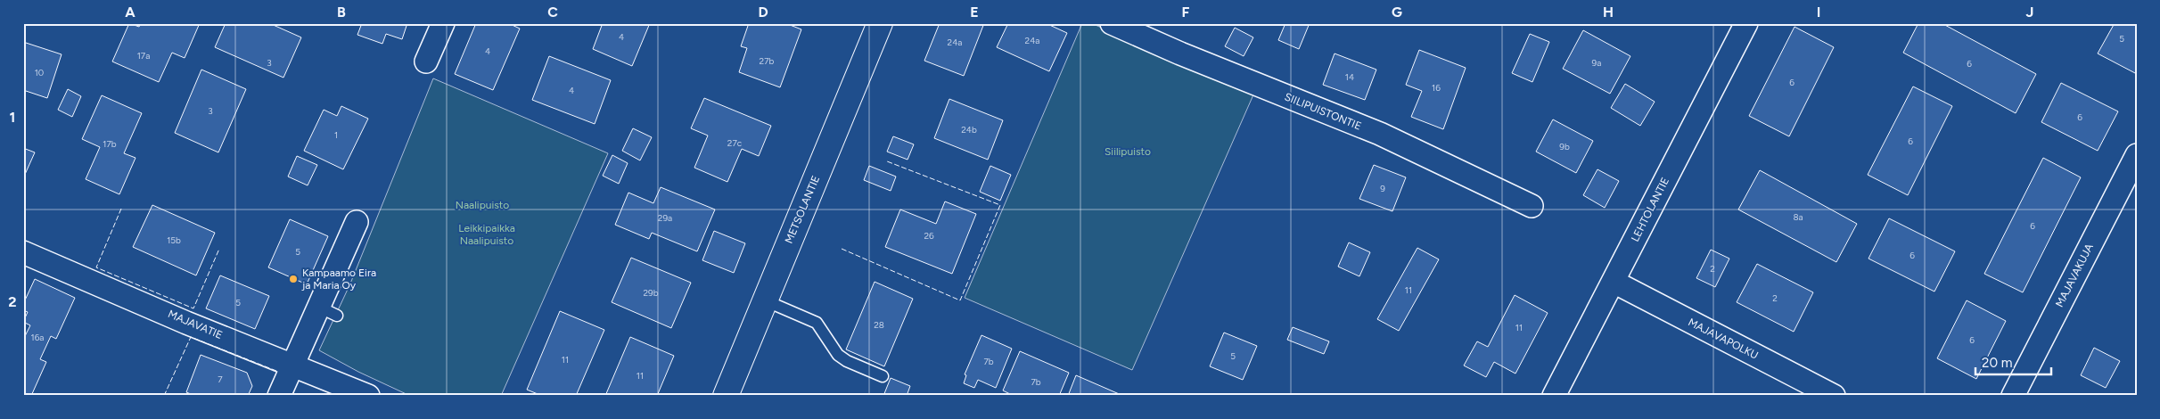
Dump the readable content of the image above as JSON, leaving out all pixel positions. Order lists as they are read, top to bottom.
{
  "streets": {
    "street": [
      "SIILIPUISTONTIE",
      "METSOLANTIE",
      "LEHTOLANTIE",
      "MAJAVAKUJA",
      "MAJAVATIE",
      "MAJAVAPOLKU"
    ]
  },
  "crossings": [
    ["LEHTOLANTIE", "MAJAVAPOLKU"]
  ],
  "parks": ["Siilipuisto", "Naalipuisto", "Leikkipaikka Naalipuisto"],
  "places": ["Kampaamo Eira ja Maria Oy"],
  "house_numbers": [
    "4",
    "5",
    "24a",
    "24a",
    "4",
    "17a",
    "27b",
    "3",
    "9a",
    "6",
    "10",
    "14",
    "6",
    "16",
    "4",
    "3",
    "6",
    "24b",
    "1",
    "6",
    "27c",
    "17b",
    "9b",
    "9",
    "8a",
    "29a",
    "6",
    "26",
    "15b",
    "5",
    "6",
    "2",
    "11",
    "29b",
    "2",
    "5",
    "28",
    "11",
    "16a",
    "6",
    "5",
    "11",
    "7b",
    "11",
    "7",
    "7b"
  ],
  "scale_bar": "20 m",
  "grid": {
    "columns": [
      "A",
      "B",
      "C",
      "D",
      "E",
      "F",
      "G",
      "H",
      "I",
      "J"
    ],
    "rows": ["1", "2"]
  }
}
